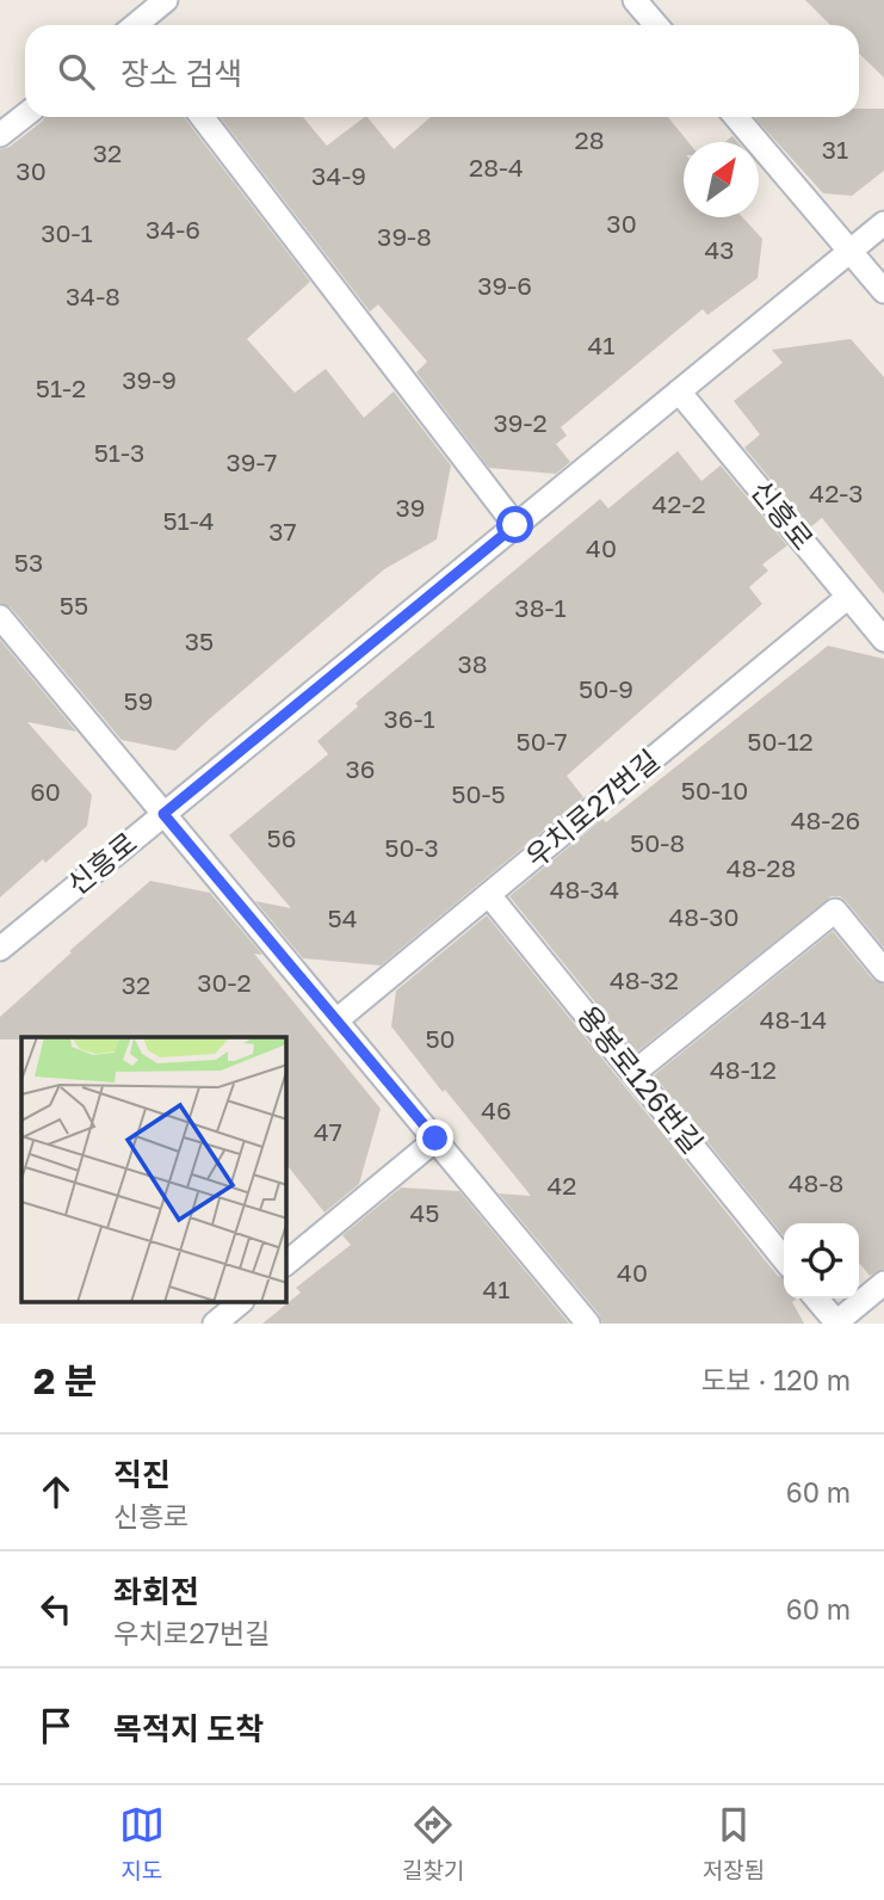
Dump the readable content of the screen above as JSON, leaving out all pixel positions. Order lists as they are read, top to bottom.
{
  "streets": {
    "lane": ["신흥로", "우치로27번길", "용봉로126번길"]
  },
  "crossings": [
    ["신흥로", "우치로27번길"],
    ["우치로27번길", "용봉로126번길"]
  ],
  "house_numbers": [
    "28",
    "31",
    "32",
    "28-4",
    "30",
    "34-9",
    "30",
    "34-6",
    "30-1",
    "39-8",
    "43",
    "39-6",
    "34-8",
    "41",
    "39-9",
    "51-2",
    "39-2",
    "51-3",
    "39-7",
    "42-3",
    "42-2",
    "39",
    "51-4",
    "37",
    "40",
    "53",
    "55",
    "38-1",
    "35",
    "38",
    "50-9",
    "59",
    "36-1",
    "50-7",
    "50-12",
    "36",
    "50-10",
    "60",
    "50-5",
    "48-26",
    "56",
    "50-8",
    "50-3",
    "48-28",
    "48-34",
    "48-30",
    "54",
    "48-32",
    "30-2",
    "32",
    "48-14",
    "50",
    "48-12",
    "46",
    "47",
    "48-8",
    "42",
    "45",
    "40",
    "41"
  ],
  "north": "top right",
  "page": {
    "search": "장소 검색",
    "heading": ["2 분", "도보 · 120 m"],
    "list": [
      ["직진", "신흥로", "60 m"],
      ["좌회전", "우치로27번길", "60 m"],
      "목적지 도착"
    ],
    "nav": ["지도", "길찾기", "저장됨"]
  }
}
